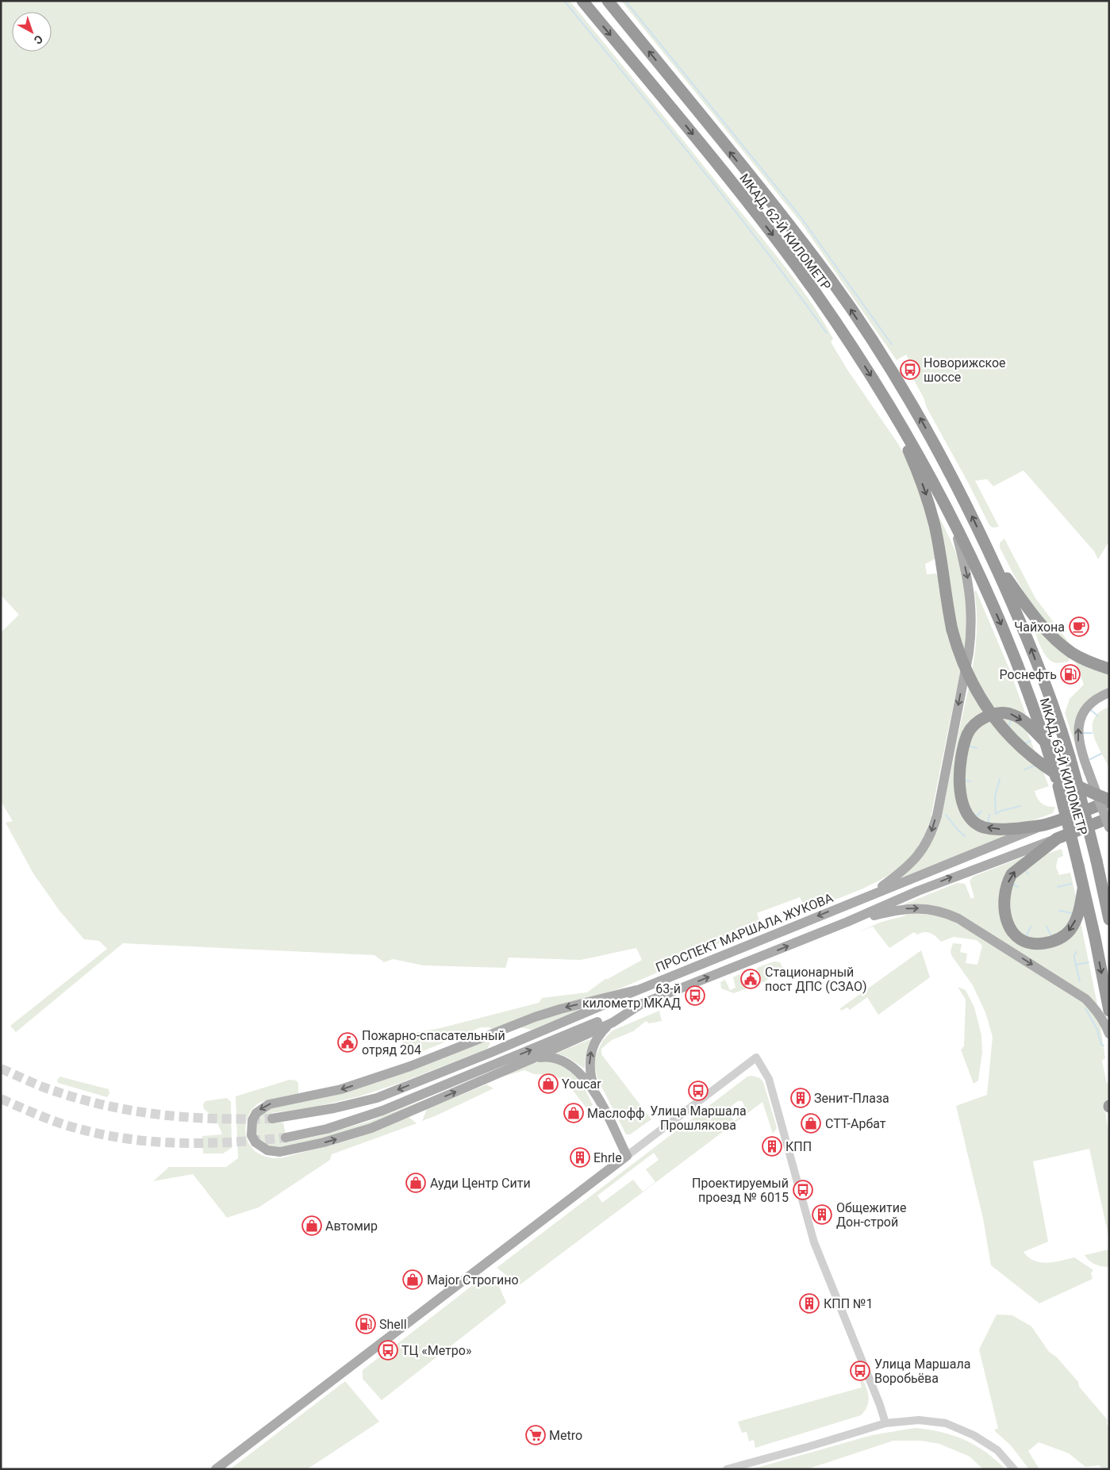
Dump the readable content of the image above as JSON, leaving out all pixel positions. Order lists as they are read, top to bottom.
{
  "streets": {
    "highway": ["МКАД, 62-Й КИЛОМЕТР", "МКАД, 63-Й КИЛОМЕТР"],
    "main road": ["ПРОСПЕКТ МАРШАЛА ЖУКОВА"]
  },
  "crossings": [
    ["МКАД, 62-Й КИЛОМЕТР", "МКАД, 63-Й КИЛОМЕТР"]
  ],
  "places": {
    "bus stop": [
      "Новорижское шоссе",
      "63-й километр МКАД",
      "Улица Маршала Прошлякова",
      "Проектируемый проезд № 6015",
      "ТЦ «Метро»",
      "Улица Маршала Воробьёва"
    ],
    "cafe": ["Чайхона"],
    "fuel station": ["Роснефть", "Shell"],
    "public building": ["Стационарный пост ДПС (СЗАО)", "Пожарно-спасательный отряд 204"],
    "shop": [
      "Youcar",
      "Маслофф",
      "СТТ-Арбат",
      "Ауди Центр Сити",
      "Автомир",
      "Major Строгино"
    ],
    "building": [
      "Зенит-Плаза",
      "КПП",
      "Ehrle",
      "Общежитие Дон-строй",
      "КПП №1"
    ],
    "supermarket": ["Metro"]
  },
  "north": "bottom right"
}
